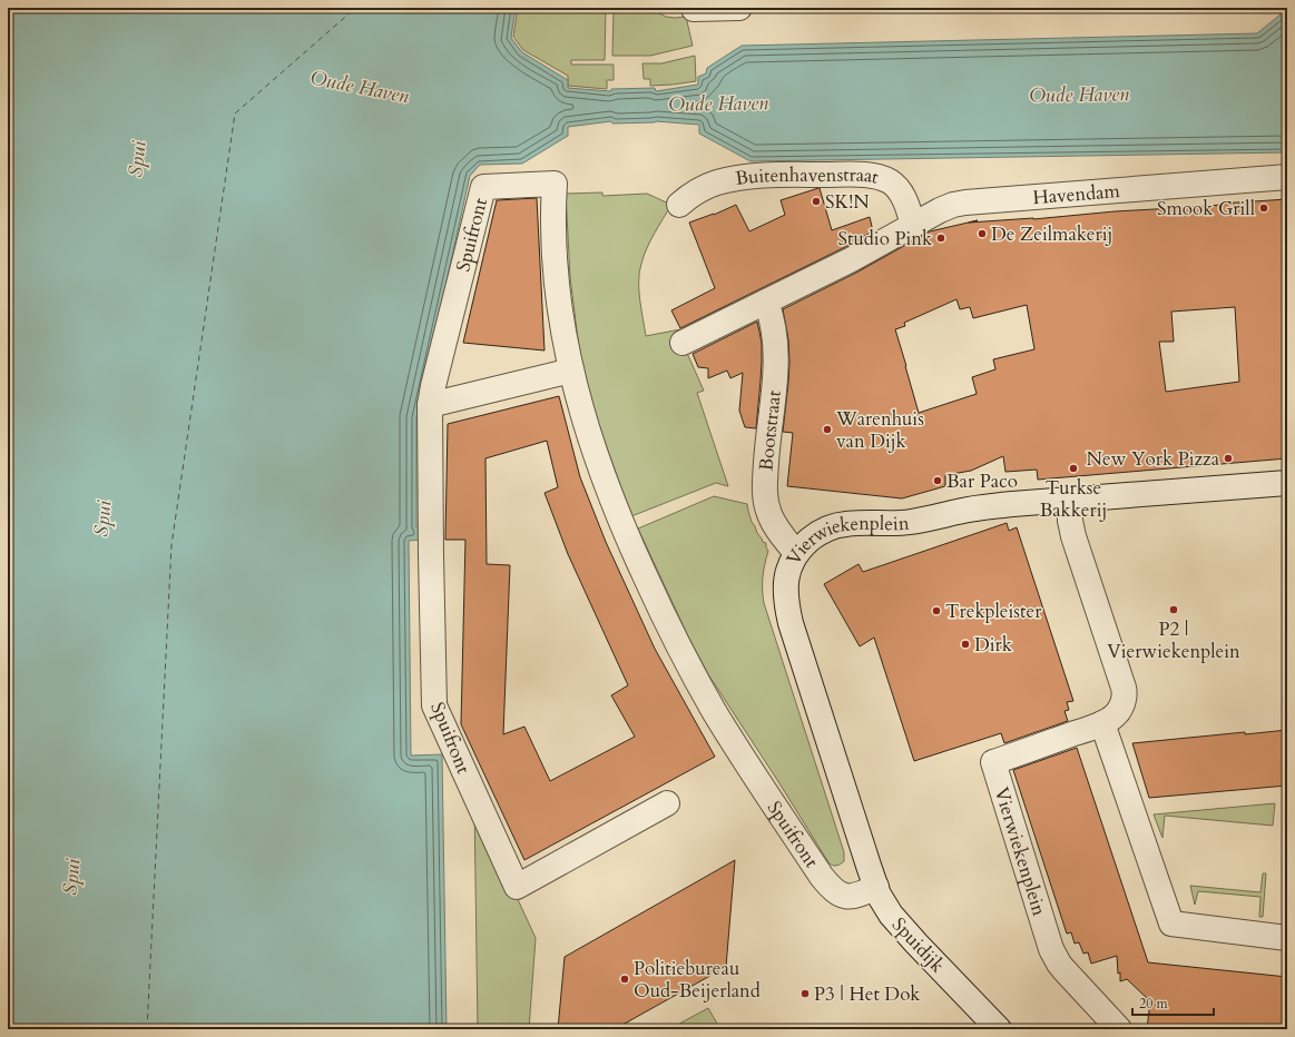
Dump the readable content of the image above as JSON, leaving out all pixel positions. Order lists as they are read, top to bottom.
{
  "streets": {
    "street": [
      "Buitenhavenstraat",
      "Havendam",
      "Spuifront",
      "Bootstraat",
      "Vierwiekenplein",
      "Spuidijk"
    ]
  },
  "crossings": [
    ["Buitenhavenstraat", "Havendam"],
    ["Havendam", "Bootstraat"],
    ["Spuifront", "Spuidijk"],
    ["Bootstraat", "Vierwiekenplein"],
    ["Vierwiekenplein", "Spuidijk"]
  ],
  "water": ["Oude Haven", "Spui"],
  "places": [
    "SK!N",
    "Smook Grill",
    "De Zeilmakerij",
    "Studio Pink",
    "Warenhuis van Dijk",
    "New York Pizza",
    "Turkse Bakkerij",
    "Bar Paco",
    "P2 | Vierwiekenplein",
    "Trekpleister",
    "Dirk",
    "Politiebureau Oud-Beijerland",
    "P3 | Het Dok"
  ],
  "scale_bar": "20 m"
}
